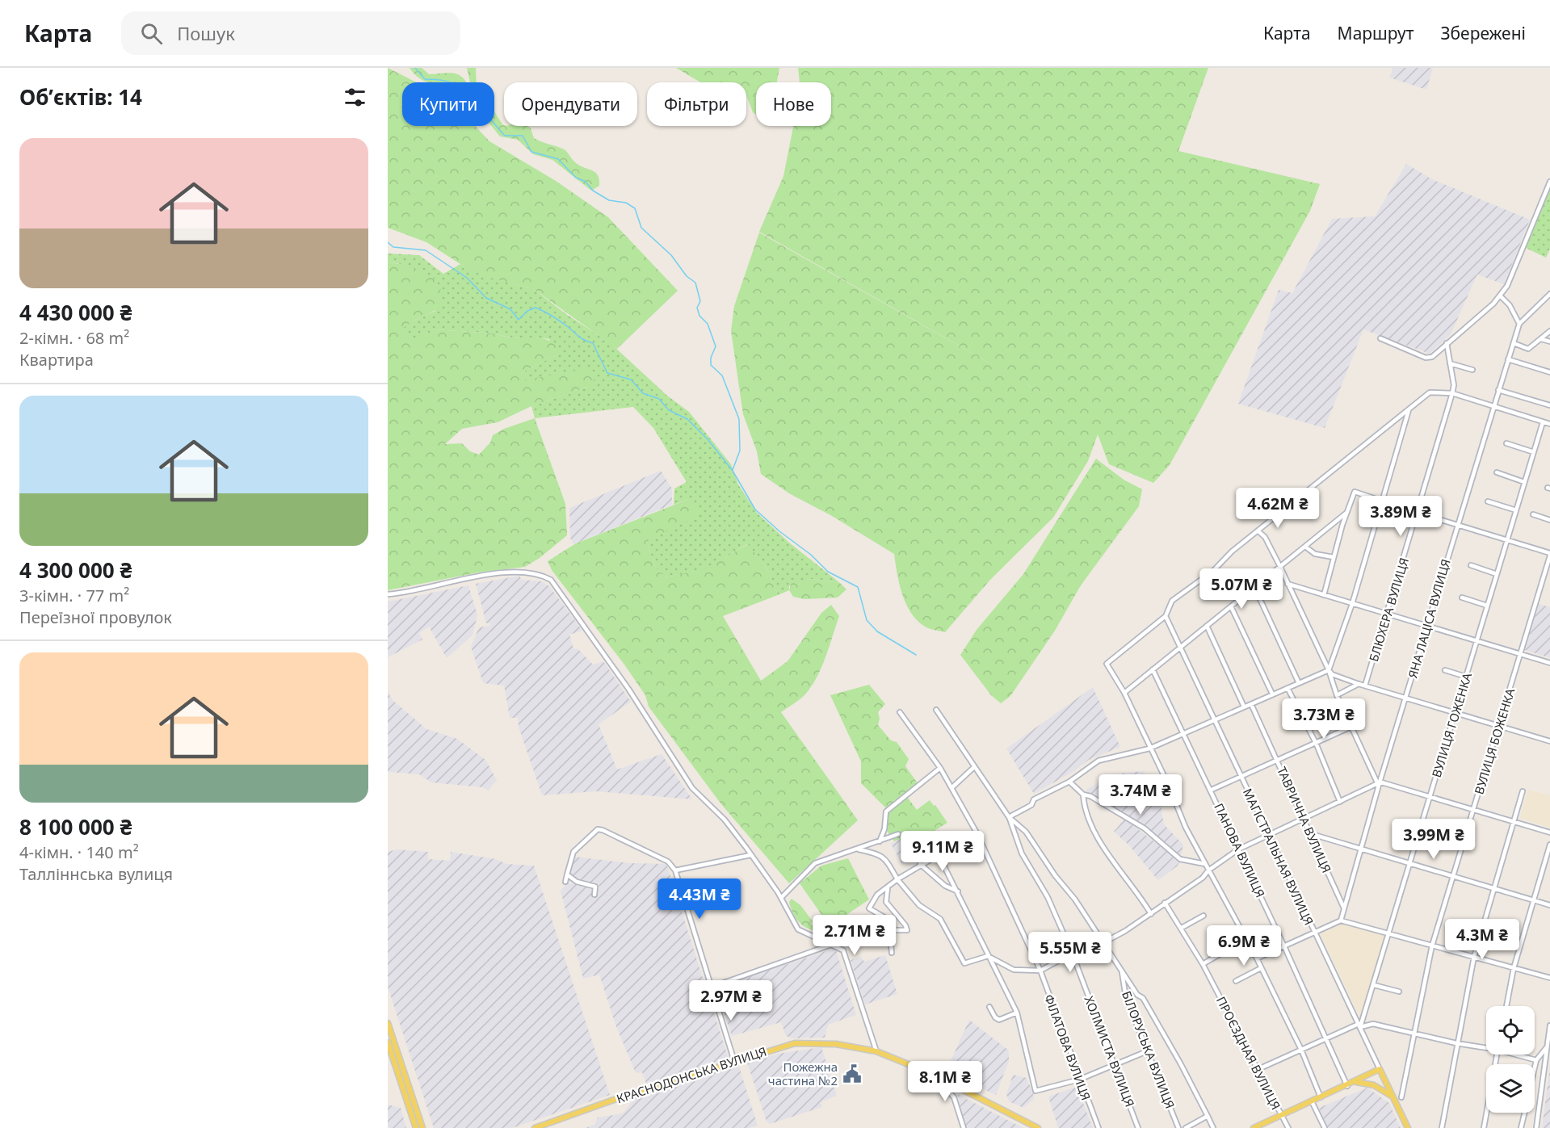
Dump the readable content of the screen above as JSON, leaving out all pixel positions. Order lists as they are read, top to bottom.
{
  "streets": {
    "main road": ["МАГІСТРАЛЬНАЯ ВУЛИЦЯ", "КРАСНОДОНСЬКА ВУЛИЦЯ"],
    "street": [
      "БЛЮХЕРА ВУЛИЦЯ",
      "ЯНА ЛАЦІСА ВУЛИЦЯ",
      "ВУЛИЦЯ ГОЖЕНКА",
      "ВУЛИЦЯ БОЖЕНКА",
      "ТАВРИЧНА ВУЛИЦЯ",
      "ПАНОВА ВУЛИЦЯ",
      "ФІЛАТОВА ВУЛИЦЯ",
      "БІЛОРУСЬКА ВУЛИЦЯ",
      "ХОЛМИСТА ВУЛИЦЯ",
      "ПРОЄЗДНАЯ ВУЛИЦЯ"
    ]
  },
  "crossings": [
    ["ЯНА ЛАЦІСА ВУЛИЦЯ", "ТАВРИЧНА ВУЛИЦЯ"],
    ["ВУЛИЦЯ ГОЖЕНКА", "МАГІСТРАЛЬНАЯ ВУЛИЦЯ"]
  ],
  "places": {
    "public building": ["Пожежна частина №2"]
  },
  "page": {
    "header": "Карта",
    "search": "Пошук",
    "nav": ["Карта", "Маршрут", "Збережені"],
    "heading": "Об’єктів: 14",
    "chip": [
      "Купити",
      "Орендувати",
      "Фільтри",
      "Нове"
    ],
    "list": [
      {
        "name": "4 430 000 ₴",
        "note": "2-кімн. · 68 m² · Квартира"
      },
      {
        "name": "4 300 000 ₴",
        "note": "3-кімн. · 77 m² · Переїзної провулок"
      },
      {
        "name": "8 100 000 ₴",
        "note": "4-кімн. · 140 m² · Талліннська вулиця"
      }
    ],
    "price": [
      "4.62M ₴",
      "3.89M ₴",
      "5.07M ₴",
      "3.73M ₴",
      "3.74M ₴",
      "3.99M ₴",
      "9.11M ₴",
      "4.43M ₴",
      "2.71M ₴",
      "4.3M ₴",
      "6.9M ₴",
      "5.55M ₴",
      "2.97M ₴",
      "8.1M ₴"
    ]
  }
}
